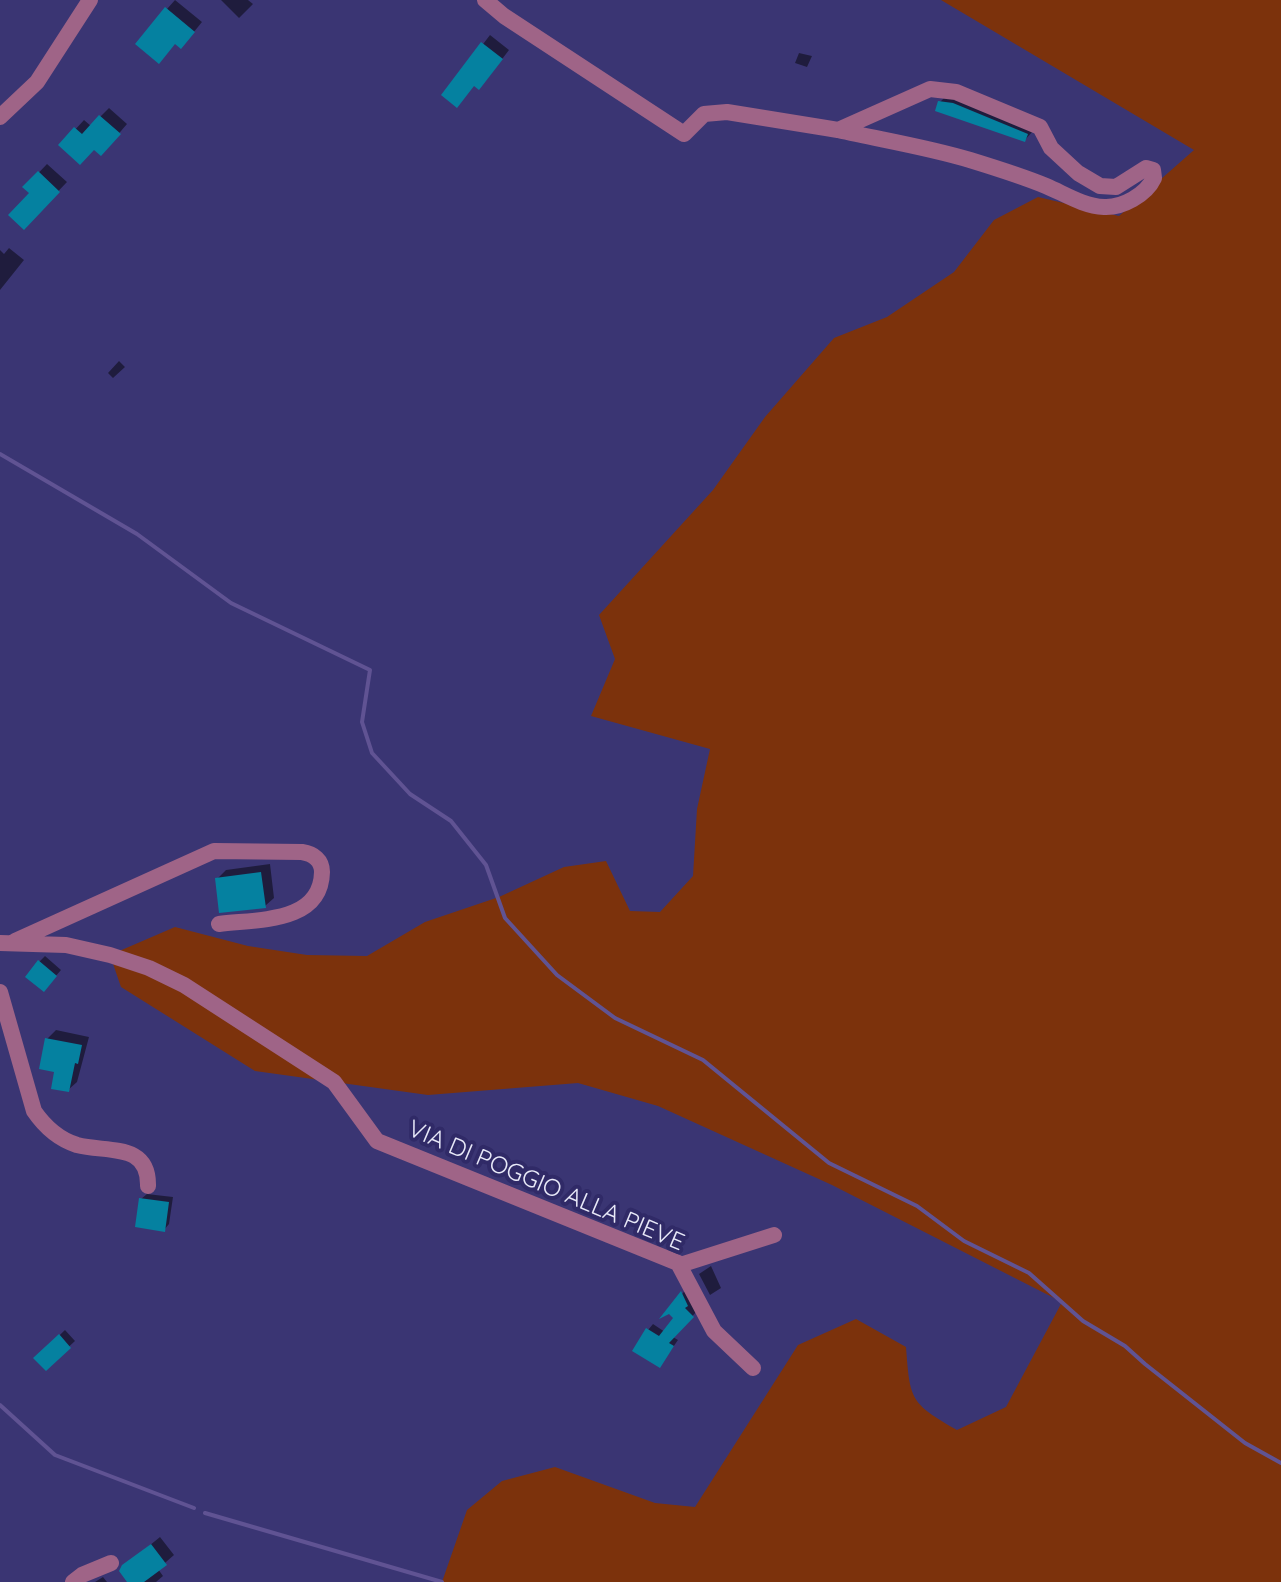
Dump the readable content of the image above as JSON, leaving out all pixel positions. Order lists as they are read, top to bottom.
{
  "streets": {
    "street": ["VIA DI POGGIO ALLA PIEVE"]
  }
}
